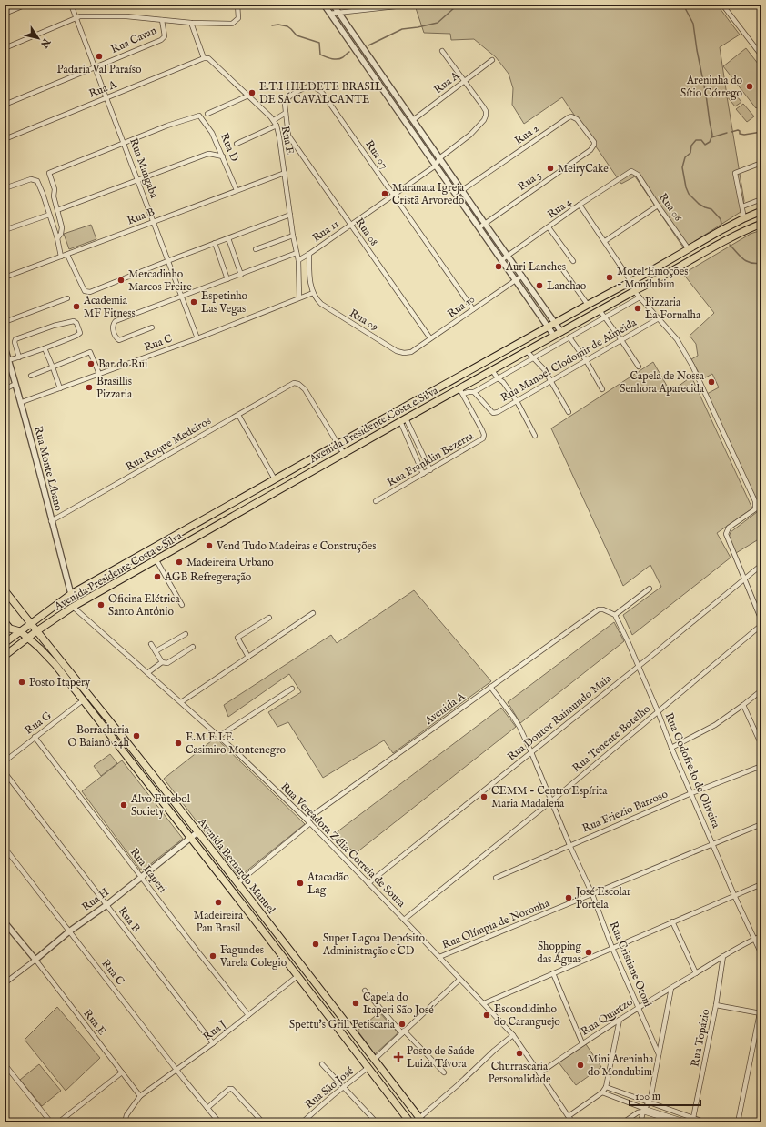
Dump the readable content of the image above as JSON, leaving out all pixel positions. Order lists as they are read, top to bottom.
{
  "streets": {
    "main road": ["Avenida Presidente Costa e Silva", "Avenida Bernardo Manuel"],
    "street": [
      "Rua Cavan",
      "Rua A",
      "Rua 2",
      "Rua E",
      "Rua D",
      "Rua 07",
      "Rua Mangaba",
      "Rua 3",
      "Rua 06",
      "Rua 4",
      "Rua B",
      "Rua 11",
      "Rua 08",
      "Rua 10",
      "Rua 09",
      "Rua C",
      "Rua Manoel Clodomir de Almeida",
      "Rua Roque Medeiros",
      "Rua Franklin Bezerra",
      "Rua Monte Líbano",
      "Avenida A",
      "Rua Doutor Raimundo Maia",
      "Rua G",
      "Rua Tenente Botelho",
      "Rua Godofredo de Oliveira",
      "Rua Friezio Barroso",
      "Rua Vereadora Zélia Correia de Sousa",
      "Rua Itaperi",
      "Rua H",
      "Rua Olímpia de Noronha",
      "Rua Cristiane Otoni",
      "Rua Quartzo",
      "Rua J",
      "Rua Topázio",
      "Rua São José"
    ]
  },
  "crossings": [
    ["Rua Cavan", "Rua Mangaba"],
    ["Rua A", "Rua E"],
    ["Rua A", "Rua Mangaba"],
    ["Rua 2", "Rua 3"],
    ["Rua E", "Rua B"],
    ["Rua E", "Rua H"],
    ["Rua E", "Rua J"],
    ["Rua D", "Rua Mangaba"],
    ["Rua D", "Rua B"],
    ["Rua 07", "Rua 11"],
    ["Rua 07", "Rua 08"],
    ["Rua 07", "Rua 10"],
    ["Rua Mangaba", "Rua B"],
    ["Rua Mangaba", "Rua C"],
    ["Rua 06", "Rua 4"],
    ["Rua 06", "Avenida Presidente Costa e Silva"],
    ["Rua B", "Rua H"],
    ["Rua B", "Rua J"],
    ["Rua 11", "Rua 08"],
    ["Rua 08", "Rua 10"],
    ["Rua 10", "Rua 09"],
    ["Rua C", "Rua Monte Líbano"],
    ["Rua C", "Rua H"],
    ["Rua C", "Rua J"],
    ["Avenida Presidente Costa e Silva", "Rua Roque Medeiros"],
    ["Avenida Presidente Costa e Silva", "Rua Franklin Bezerra"],
    ["Avenida Presidente Costa e Silva", "Rua Monte Líbano"],
    ["Avenida Presidente Costa e Silva", "Rua Vereadora Zélia Correia de Sousa"],
    ["Avenida Presidente Costa e Silva", "Avenida Bernardo Manuel"],
    ["Rua Roque Medeiros", "Rua Monte Líbano"],
    ["Avenida A", "Rua Godofredo de Oliveira"],
    ["Avenida A", "Rua Vereadora Zélia Correia de Sousa"],
    ["Avenida A", "Rua Cristiane Otoni"],
    ["Rua Doutor Raimundo Maia", "Rua Godofredo de Oliveira"],
    ["Rua Doutor Raimundo Maia", "Rua Vereadora Zélia Correia de Sousa"],
    ["Rua Doutor Raimundo Maia", "Rua Cristiane Otoni"],
    ["Rua G", "Avenida Bernardo Manuel"],
    ["Rua G", "Rua Itaperi"],
    ["Rua Tenente Botelho", "Rua Godofredo de Oliveira"],
    ["Rua Tenente Botelho", "Rua Vereadora Zélia Correia de Sousa"],
    ["Rua Tenente Botelho", "Rua Cristiane Otoni"],
    ["Rua Godofredo de Oliveira", "Rua Friezio Barroso"],
    ["Rua Godofredo de Oliveira", "Rua Olímpia de Noronha"],
    ["Rua Godofredo de Oliveira", "Rua Quartzo"],
    ["Rua Friezio Barroso", "Rua Cristiane Otoni"],
    ["Rua Vereadora Zélia Correia de Sousa", "Rua Olímpia de Noronha"],
    ["Rua Vereadora Zélia Correia de Sousa", "Rua Quartzo"],
    ["Avenida Bernardo Manuel", "Rua H"],
    ["Avenida Bernardo Manuel", "Rua J"],
    ["Avenida Bernardo Manuel", "Rua São José"],
    ["Rua Itaperi", "Rua H"],
    ["Rua Itaperi", "Rua J"],
    ["Rua Olímpia de Noronha", "Rua Cristiane Otoni"],
    ["Rua Cristiane Otoni", "Rua Quartzo"],
    ["Rua Quartzo", "Rua Topázio"]
  ],
  "places": {
    "other": [
      "Padaria Val Paraíso",
      "Areninha do Sítio Córrego",
      "E.T.I HILDETE BRASIL DE SÁ CAVALCANTE",
      "MeiryCake",
      "Maranata Igreja Cristã Arvoredo",
      "Auri Lanches",
      "Motel Emoções - Mondubim",
      "Mercadinho Marcos Freire",
      "Lanchao",
      "Espetinho Las Vegas",
      "Academia MF Fitness",
      "Pizzaria La Fornalha",
      "Bar do Rui",
      "Capela de Nossa Senhora Aparecida",
      "Brasillis Pizzaria",
      "Vend Tudo Madeiras e Construções",
      "Madeireira Urbano",
      "AGB Refregeração",
      "Oficina Elétrica Santo Antônio",
      "Posto Itapery",
      "Borracharia O Baiano 24h",
      "E.M.E.I.F. Casimiro Montenegro",
      "CEMM - Centro Espírita Maria Madalena",
      "Alvo Futebol Society",
      "Atacadão Lag",
      "José Escolar Portela",
      "Madeireira Pau Brasil",
      "Super Lagoa Depósito Administração e CD",
      "Shopping das Águas",
      "Fagundes Varela Colegio",
      "Capela do Itaperi São José",
      "Escondidinho do Caranguejo",
      "Spettu's Grill Petiscaria",
      "Churrascaria Personalidade",
      "Mini Areninha do Mondubim"
    ],
    "health": ["Posto de Saúde Luiza Távora"]
  },
  "scale_bar": "100 m",
  "north": "bottom right"
}
